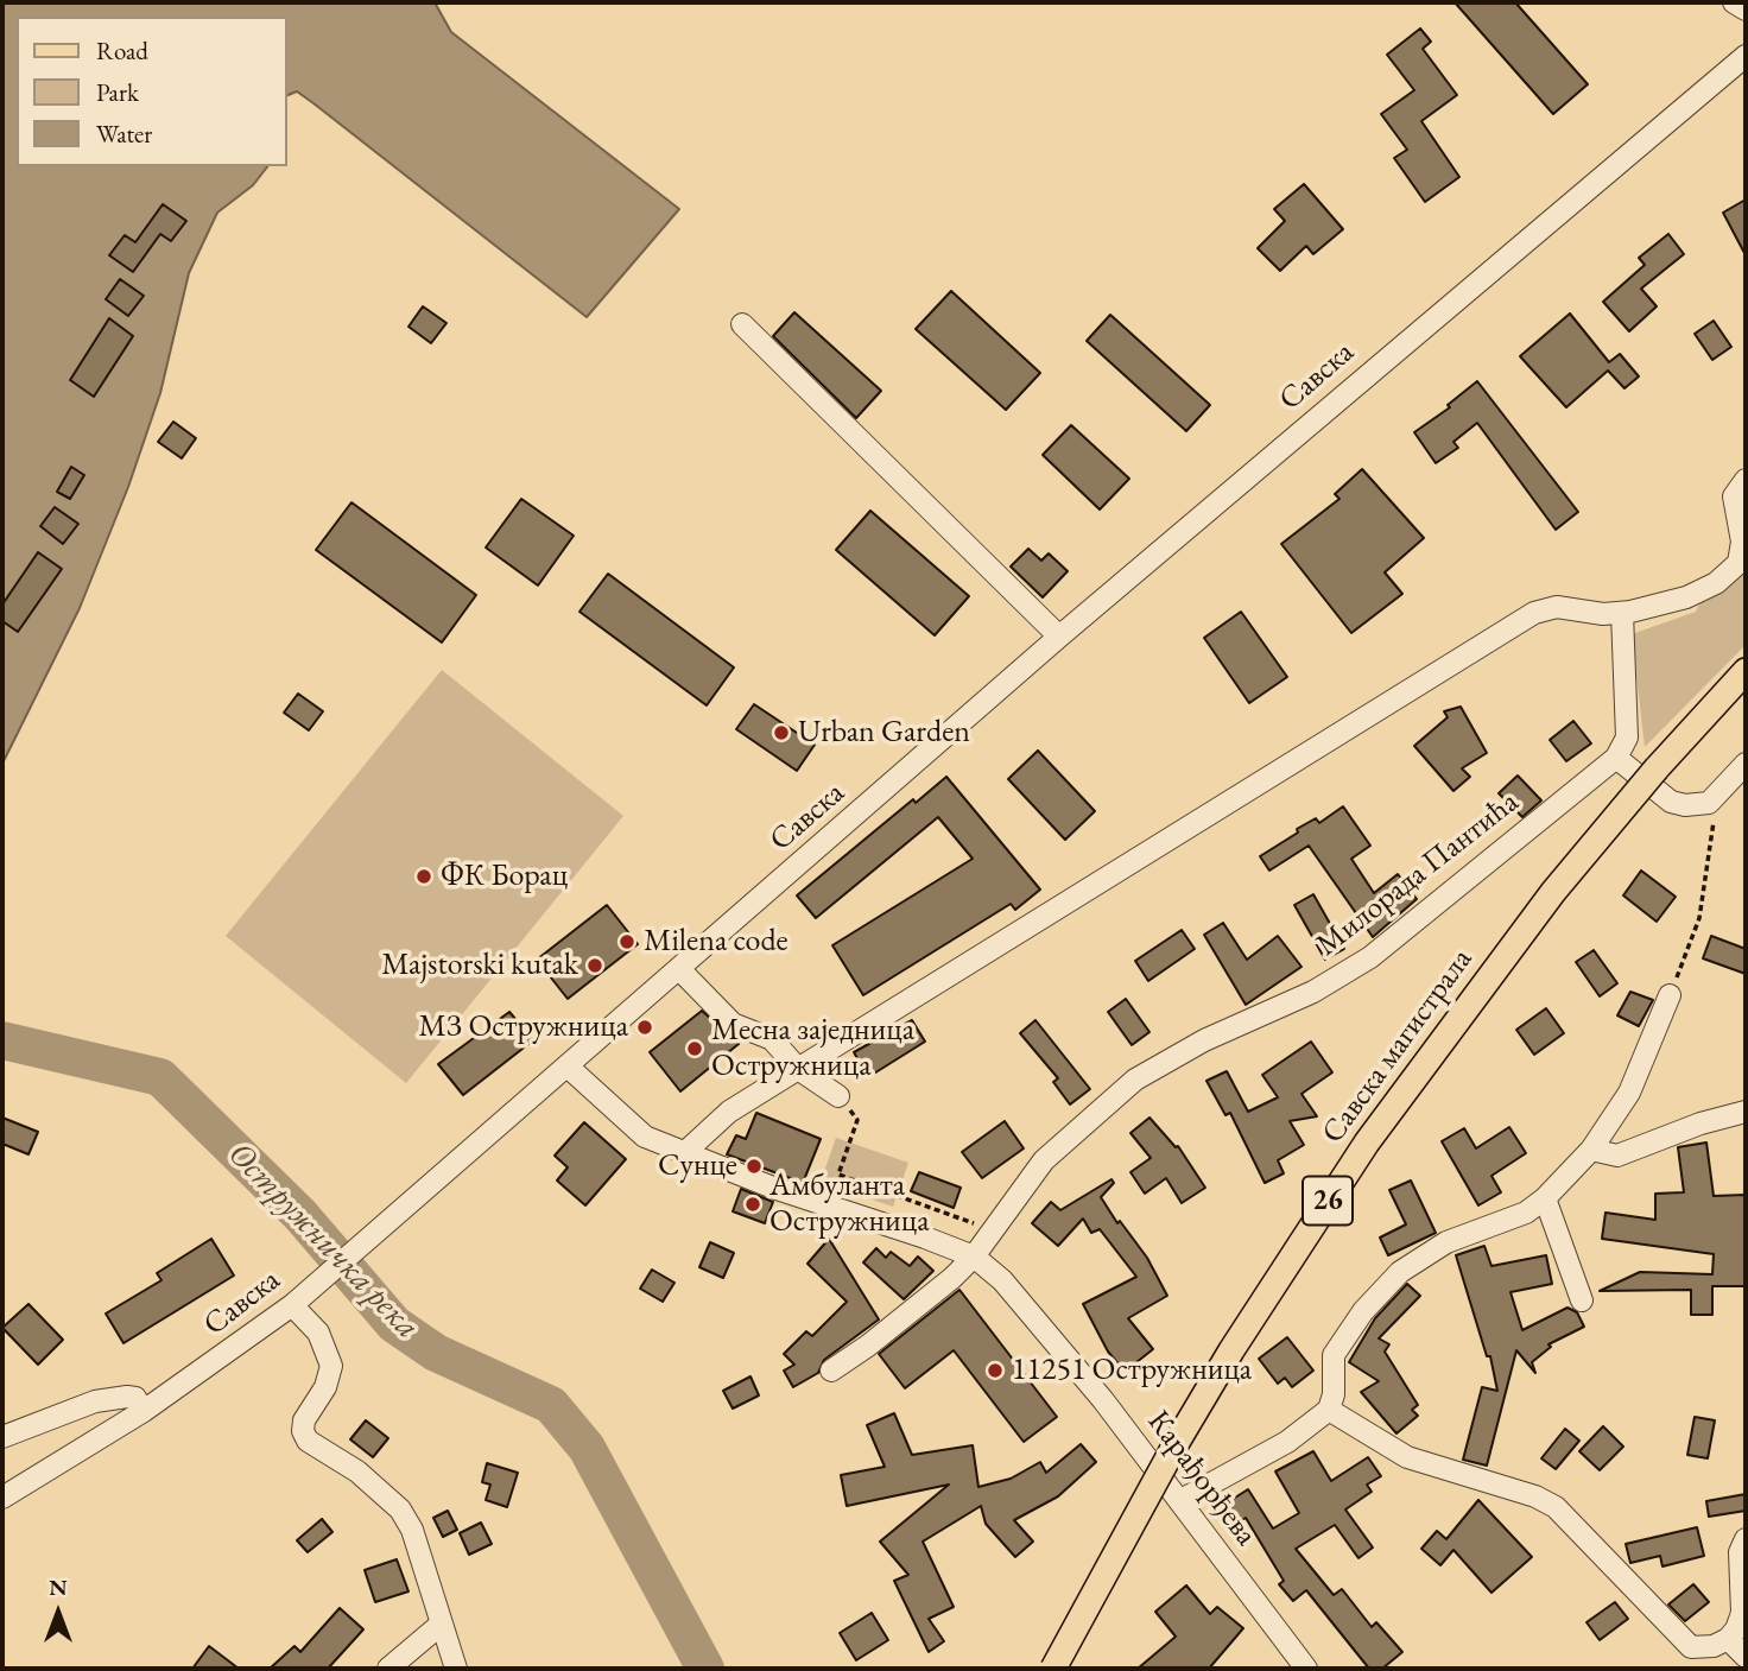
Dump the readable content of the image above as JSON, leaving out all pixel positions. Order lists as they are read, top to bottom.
{
  "streets": {
    "main road": ["Савска магистрала", "26"],
    "street": ["Савска", "Милорада Пантића", "Карађорђева"]
  },
  "crossings": [
    ["Савска", "Карађорђева"],
    ["Милорада Пантића", "Карађорђева"]
  ],
  "water": ["Остружничка река"],
  "places": [
    "Urban Garden",
    "ФК Борац",
    "Milena code",
    "Majstorski kutak",
    "МЗ Остружница",
    "Месна заједница Остружница",
    "Сунце",
    "Амбуланта Остружница",
    "11251 Остружница"
  ],
  "legend": ["Road", "Park", "Water"],
  "north": "top"
}
